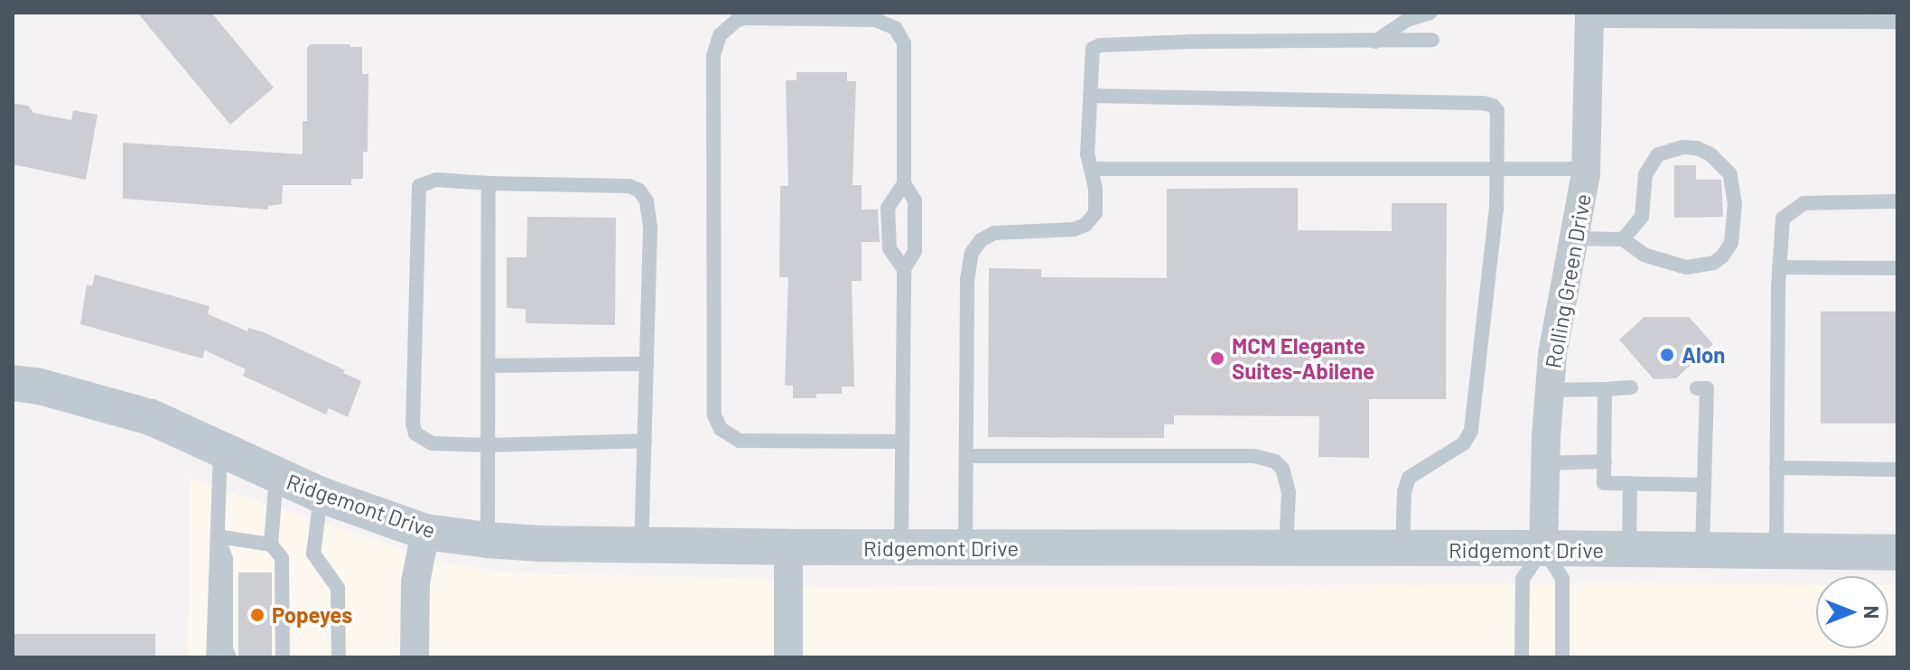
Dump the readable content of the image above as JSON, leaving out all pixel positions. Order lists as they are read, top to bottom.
{
  "streets": {
    "street": ["Rolling Green Drive", "Ridgemont Drive"]
  },
  "crossings": [
    ["Rolling Green Drive", "Ridgemont Drive"]
  ],
  "places": ["Alon", "MCM Elegante Suites-Abilene", "Popeyes"],
  "north": "right"
}
